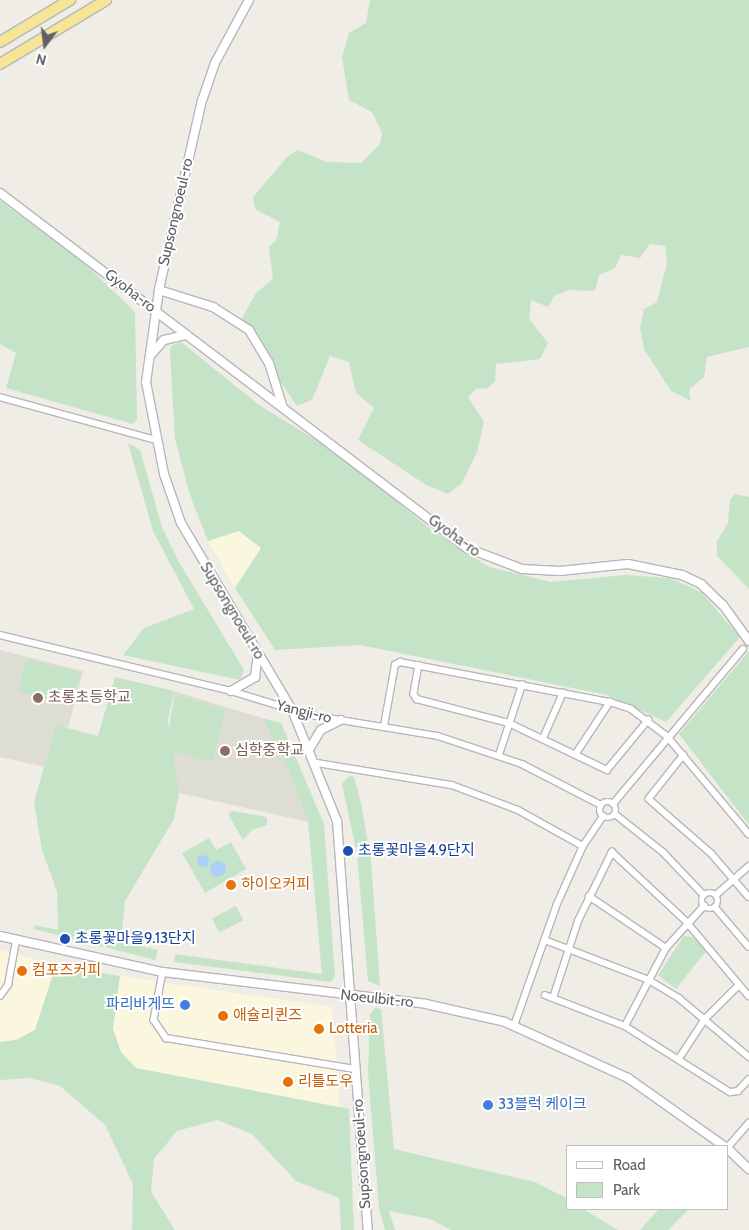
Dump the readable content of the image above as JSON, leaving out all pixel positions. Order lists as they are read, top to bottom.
{
  "streets": {
    "street": [
      "Supsongnoeul-ro",
      "Gyoha-ro",
      "Yangji-ro",
      "Noeulbit-ro"
    ]
  },
  "crossings": [
    ["Supsongnoeul-ro", "Gyoha-ro"],
    ["Supsongnoeul-ro", "Yangji-ro"],
    ["Supsongnoeul-ro", "Noeulbit-ro"]
  ],
  "places": [
    "초롱초등학교",
    "심학중학교",
    "초롱꽃마을4.9단지",
    "하이오커피",
    "초롱꽃마을9.13단지",
    "컴포즈커피",
    "파리바게뜨",
    "애슐리퀸즈",
    "Lotteria",
    "리틀도우",
    "33블럭 케이크"
  ],
  "legend": ["Road", "Park"],
  "north": "bottom"
}
